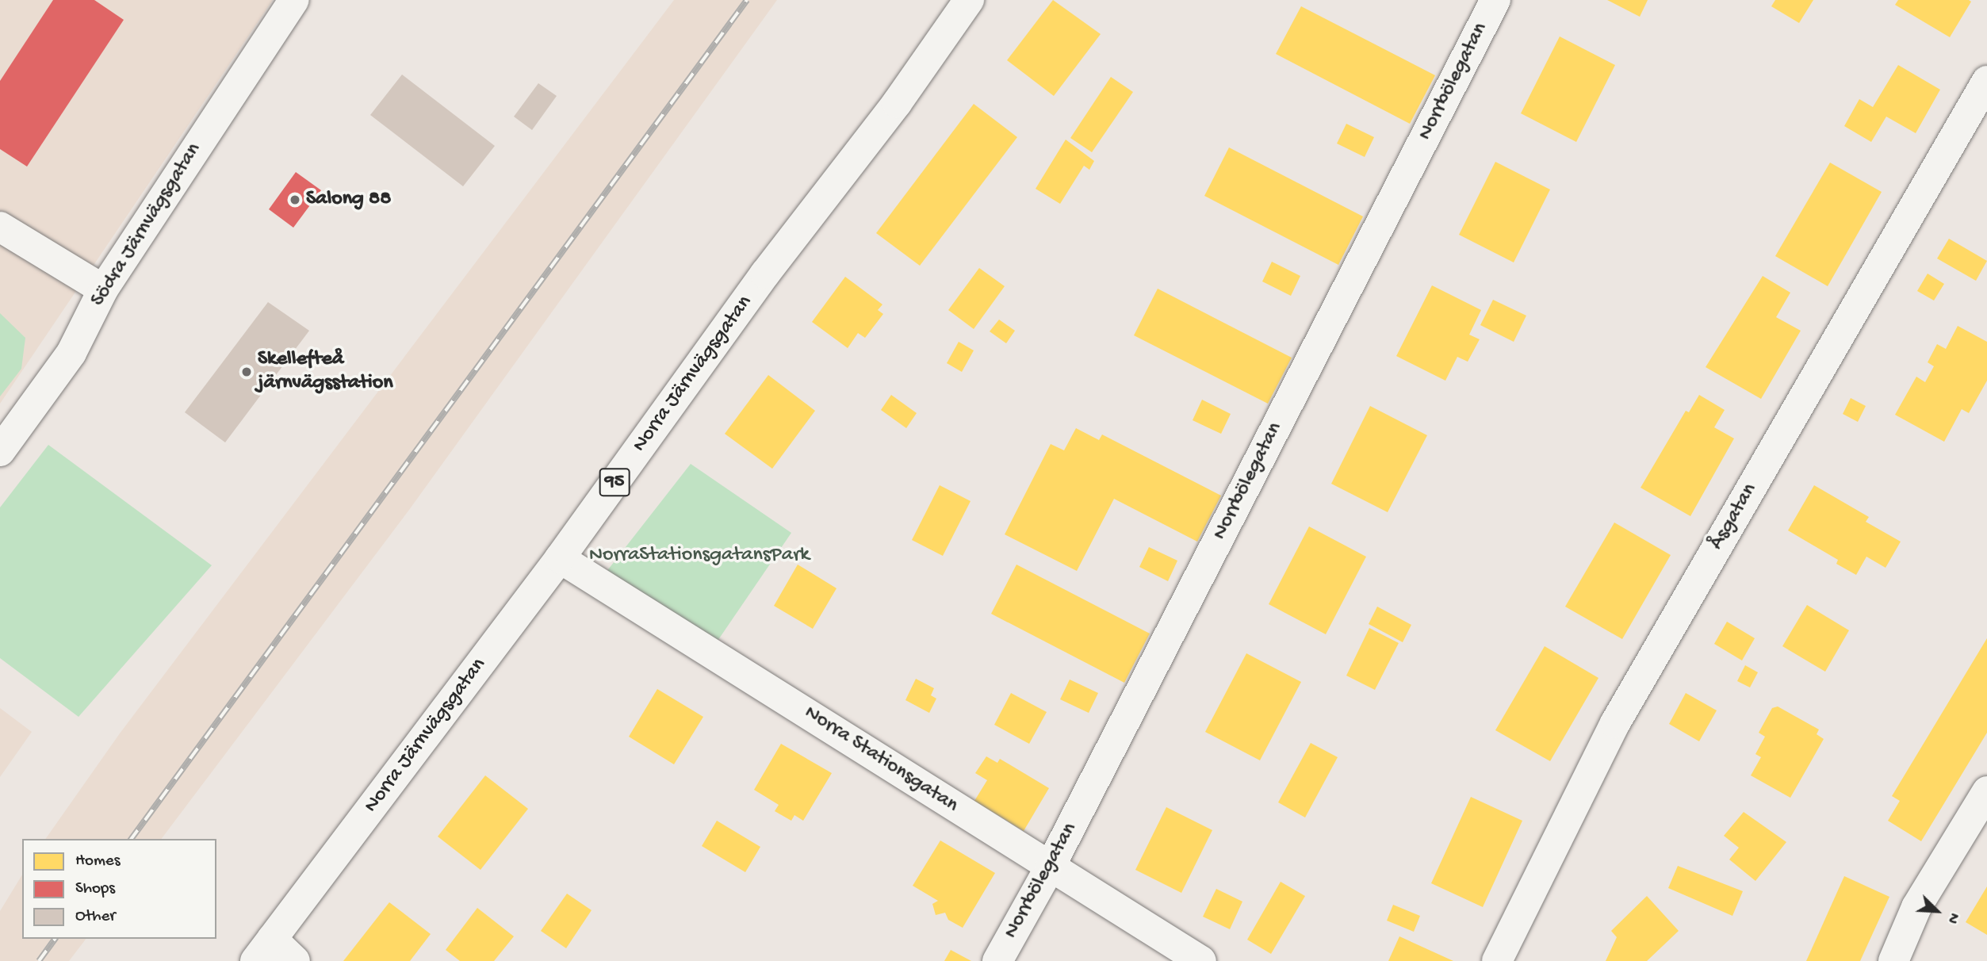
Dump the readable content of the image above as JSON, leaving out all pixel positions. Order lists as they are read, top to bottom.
{
  "streets": {
    "street": [
      "Norrbölegatan",
      "Södra Järnvägsgatan",
      "Norra Järnvägsgatan",
      "95",
      "Åsgatan",
      "Norra Stationsgatan"
    ]
  },
  "crossings": [
    ["Norrbölegatan", "Norra Stationsgatan"],
    ["Norra Järnvägsgatan", "Norra Stationsgatan"]
  ],
  "parks": ["NorraStationsgatansPark"],
  "places": ["Salong 88", "Skellefteå järnvägsstation"],
  "legend": ["Homes", "Shops", "Other"],
  "north": "bottom right"
}
